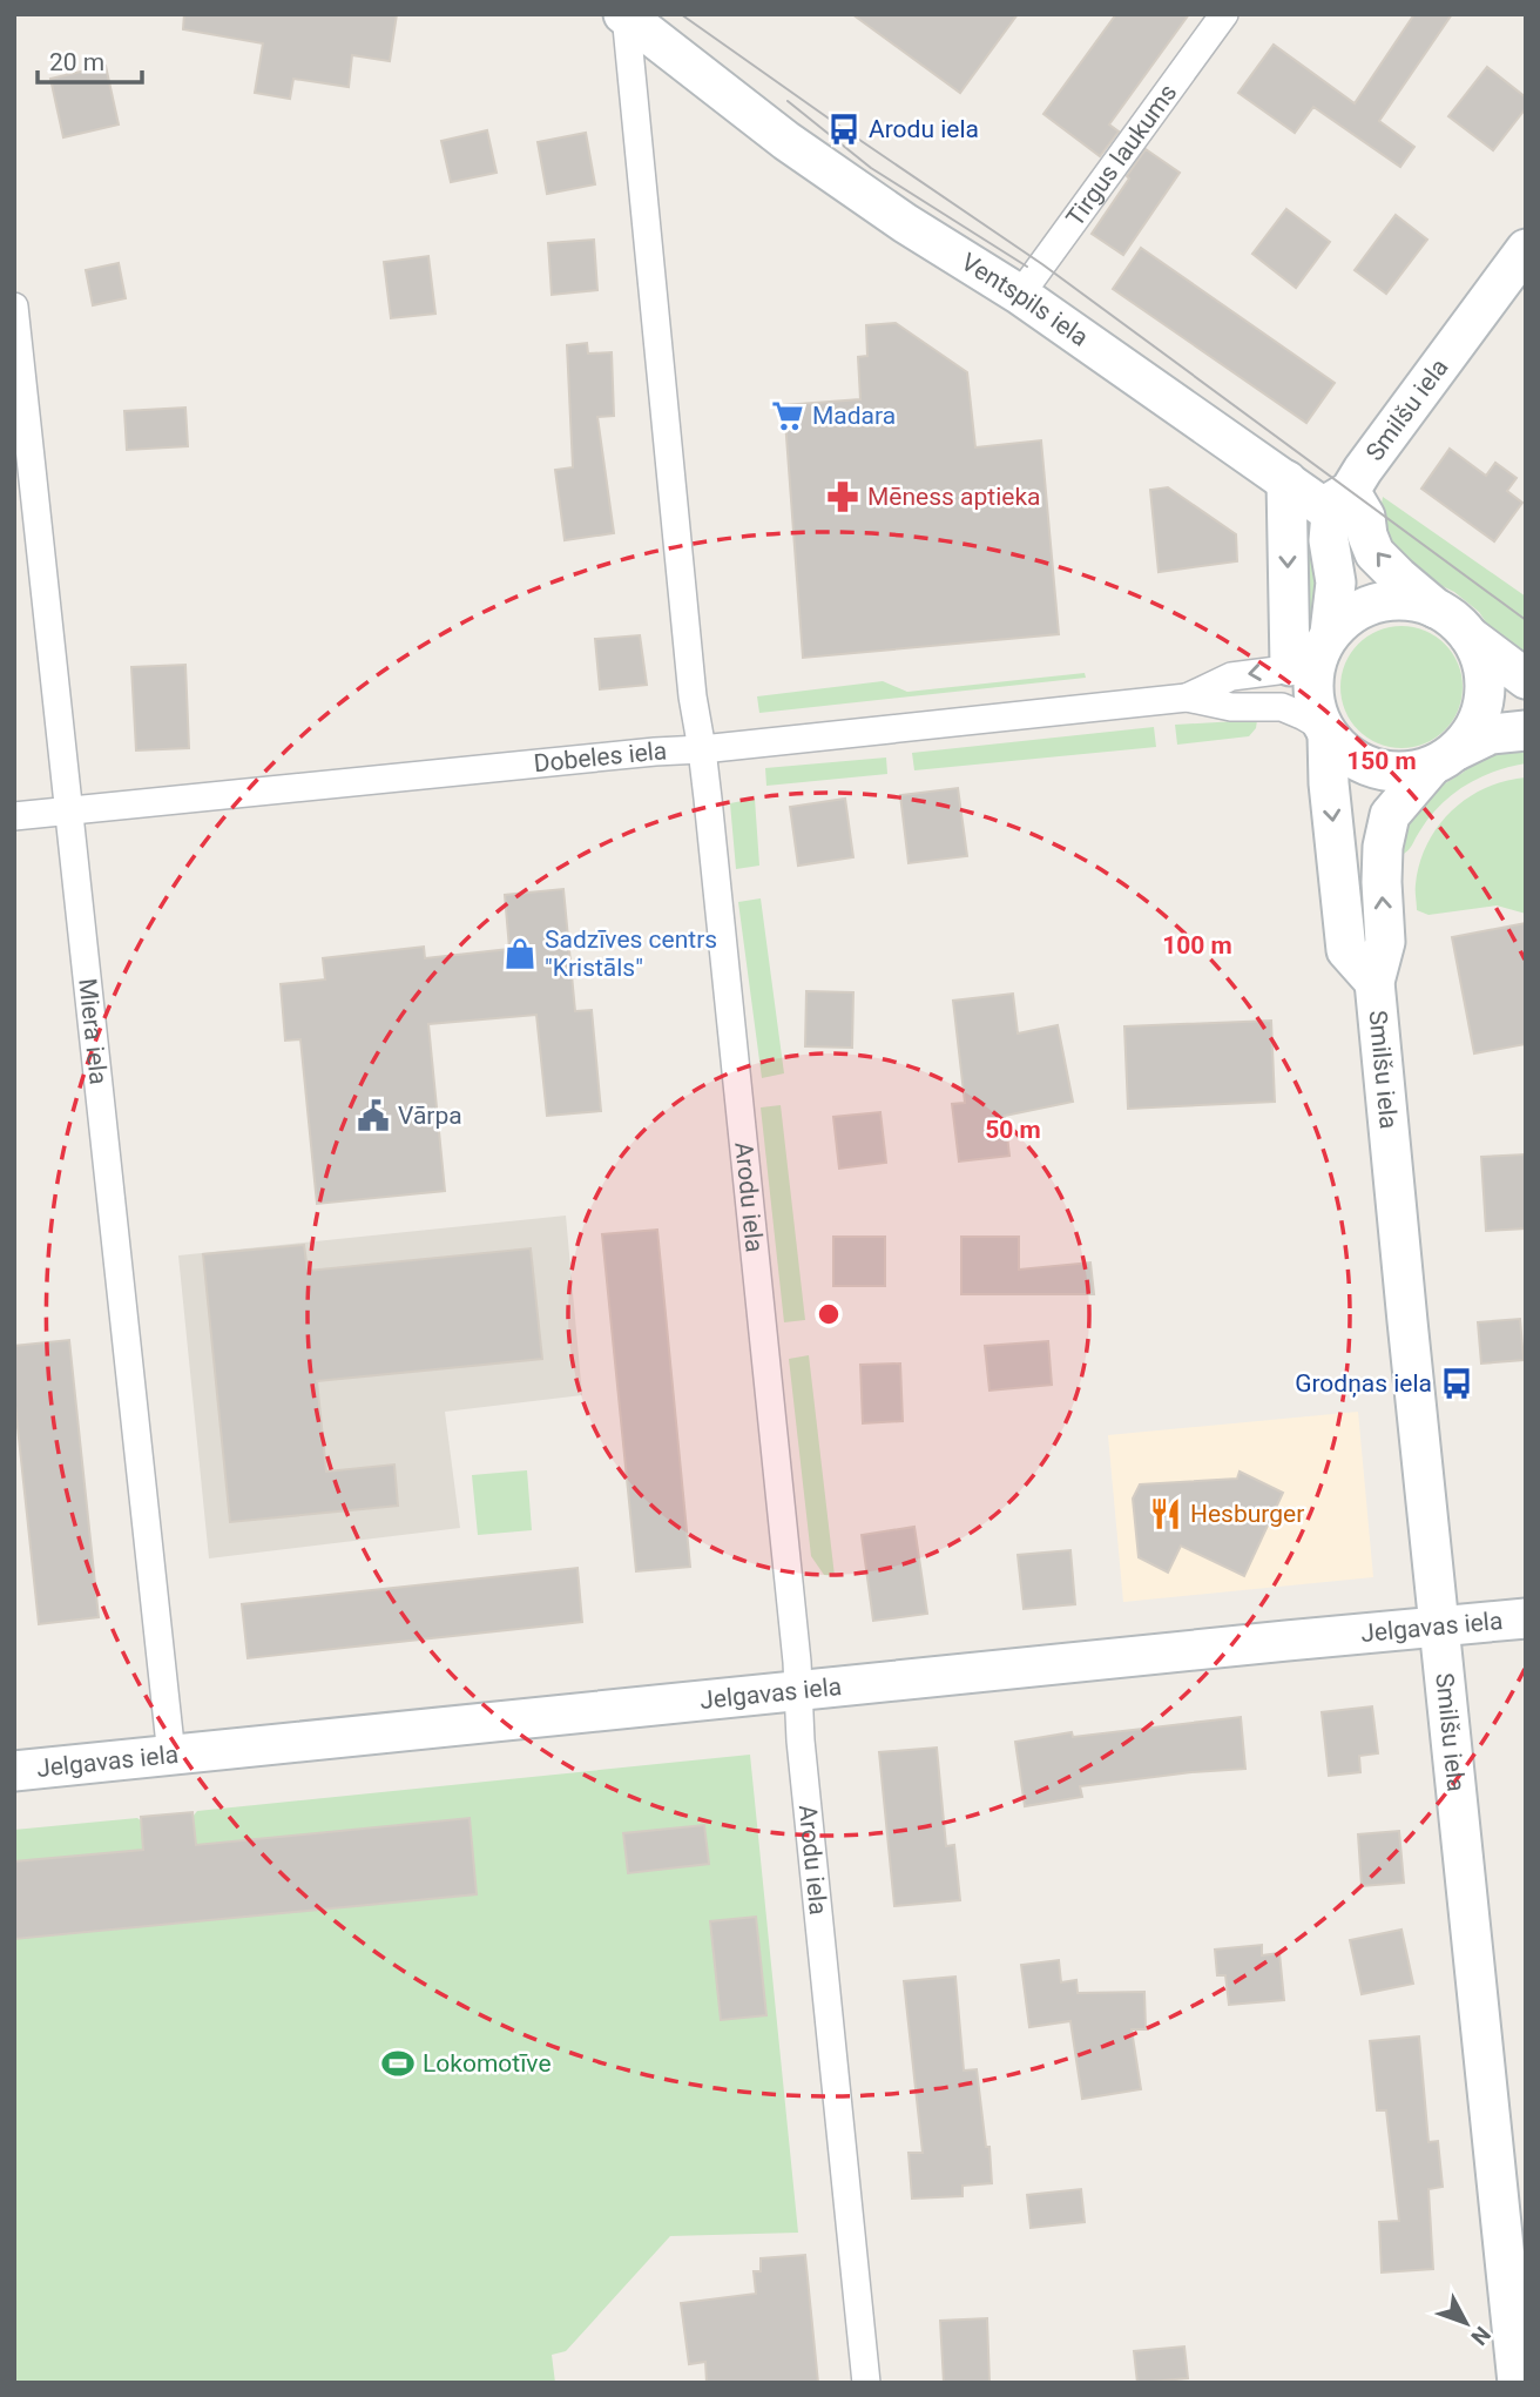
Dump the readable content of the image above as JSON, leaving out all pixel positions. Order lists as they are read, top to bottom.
{
  "streets": {
    "street": [
      "Tirgus laukums",
      "Ventspils iela",
      "Smilšu iela",
      "Dobeles iela",
      "Miera iela",
      "Arodu iela",
      "Jelgavas iela"
    ]
  },
  "crossings": [
    ["Tirgus laukums", "Ventspils iela"],
    ["Ventspils iela", "Smilšu iela"],
    ["Ventspils iela", "Arodu iela"],
    ["Smilšu iela", "Jelgavas iela"],
    ["Dobeles iela", "Miera iela"],
    ["Dobeles iela", "Arodu iela"],
    ["Miera iela", "Jelgavas iela"],
    ["Arodu iela", "Jelgavas iela"]
  ],
  "places": {
    "bus stop": ["Arodu iela", "Grodņas iela"],
    "supermarket": ["Madara"],
    "pharmacy": ["Mēness aptieka"],
    "shop": ["Sadzīves centrs \"Kristāls\""],
    "public building": ["Vārpa"],
    "restaurant": ["Hesburger"],
    "sports": ["Lokomotīve"]
  },
  "scale_bar": "20 m",
  "north": "bottom right",
  "rings": ["150 m", "100 m", "50 m"]
}
